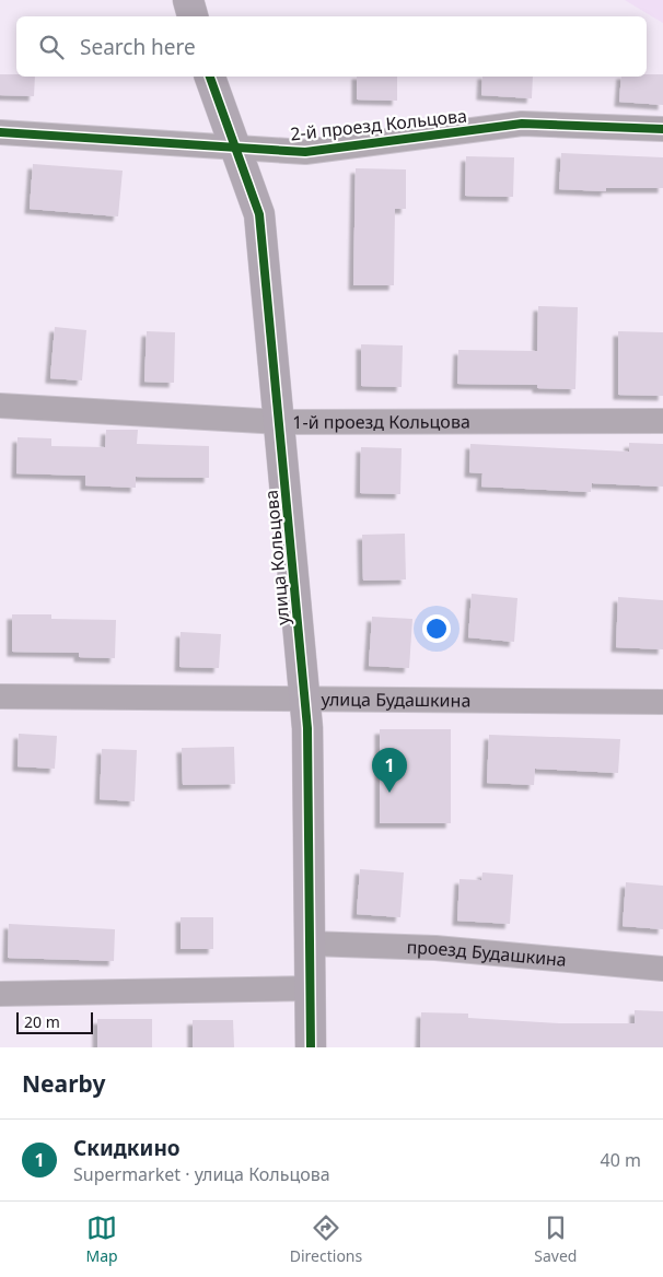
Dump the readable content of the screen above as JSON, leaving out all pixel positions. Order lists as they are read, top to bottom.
{
  "streets": {
    "street": [
      "2-й проезд Кольцова",
      "1-й проезд Кольцова",
      "улица Кольцова",
      "улица Будашкина",
      "проезд Будашкина"
    ]
  },
  "crossings": [
    ["2-й проезд Кольцова", "улица Кольцова"],
    ["1-й проезд Кольцова", "улица Кольцова"],
    ["улица Кольцова", "улица Будашкина"],
    ["улица Кольцова", "проезд Будашкина"]
  ],
  "scale_bar": "20 m",
  "page": {
    "search": "Search here",
    "pins": "1",
    "scale": "20 m",
    "heading": "Nearby",
    "list": [
      {
        "mark": "1",
        "name": "Скидкино",
        "note": "Supermarket · улица Кольцова",
        "value": "40 m"
      }
    ],
    "nav": ["Map", "Directions", "Saved"]
  }
}
